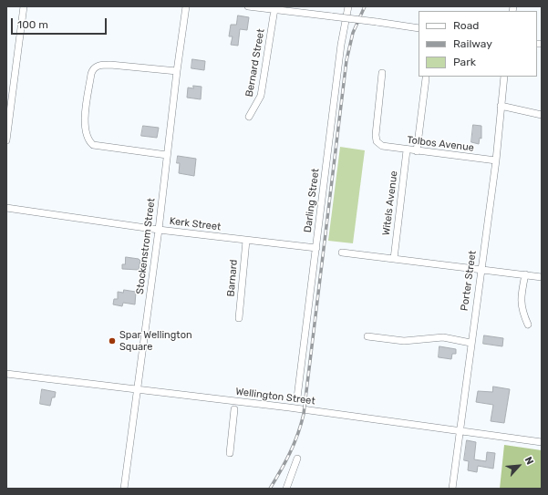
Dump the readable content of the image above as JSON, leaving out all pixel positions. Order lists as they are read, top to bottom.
{
  "streets": {
    "street": [
      "Bernard Street",
      "Tolbos Avenue",
      "Darling Street",
      "Witels Avenue",
      "Kerk Street",
      "Stockenstrom Street",
      "Barnard",
      "Porter Street",
      "Wellington Street"
    ]
  },
  "crossings": [
    ["Tolbos Avenue", "Witels Avenue"],
    ["Tolbos Avenue", "Porter Street"],
    ["Darling Street", "Kerk Street"],
    ["Kerk Street", "Stockenstrom Street"],
    ["Kerk Street", "Barnard"],
    ["Stockenstrom Street", "Wellington Street"],
    ["Porter Street", "Wellington Street"]
  ],
  "places": ["Spar Wellington Square"],
  "legend": ["Road", "Railway", "Park"],
  "scale_bar": "100 m",
  "north": "top right"
}
